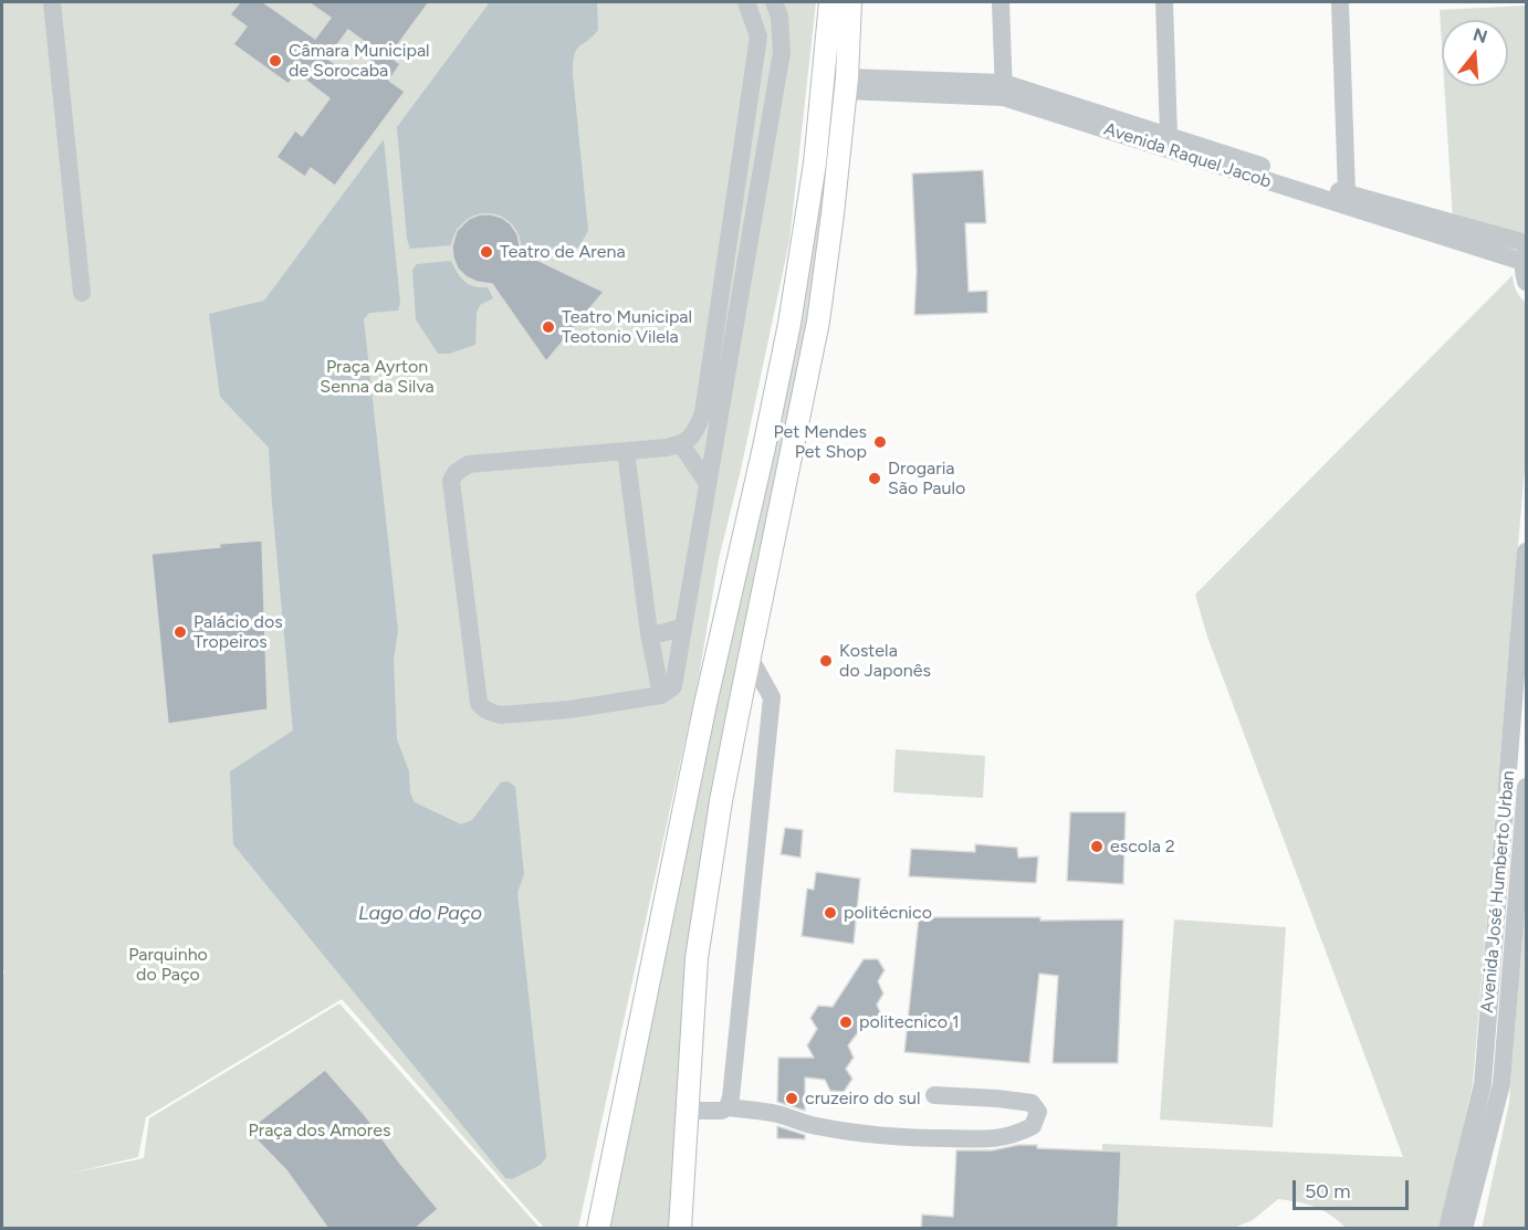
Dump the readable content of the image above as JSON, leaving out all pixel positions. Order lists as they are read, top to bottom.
{
  "streets": {
    "street": ["Avenida Raquel Jacob", "Avenida José Humberto Urban"]
  },
  "water": ["Lago do Paço"],
  "parks": ["Praça Ayrton Senna da Silva", "Parquinho do Paço", "Praça dos Amores"],
  "places": [
    "Câmara Municipal de Sorocaba",
    "Teatro de Arena",
    "Teatro Municipal Teotonio Vilela",
    "Pet Mendes Pet Shop",
    "Drogaria São Paulo",
    "Palácio dos Tropeiros",
    "Kostela do Japonês",
    "escola 2",
    "politécnico",
    "politecnico 1",
    "cruzeiro do sul"
  ],
  "scale_bar": "50 m",
  "north": "top"
}
